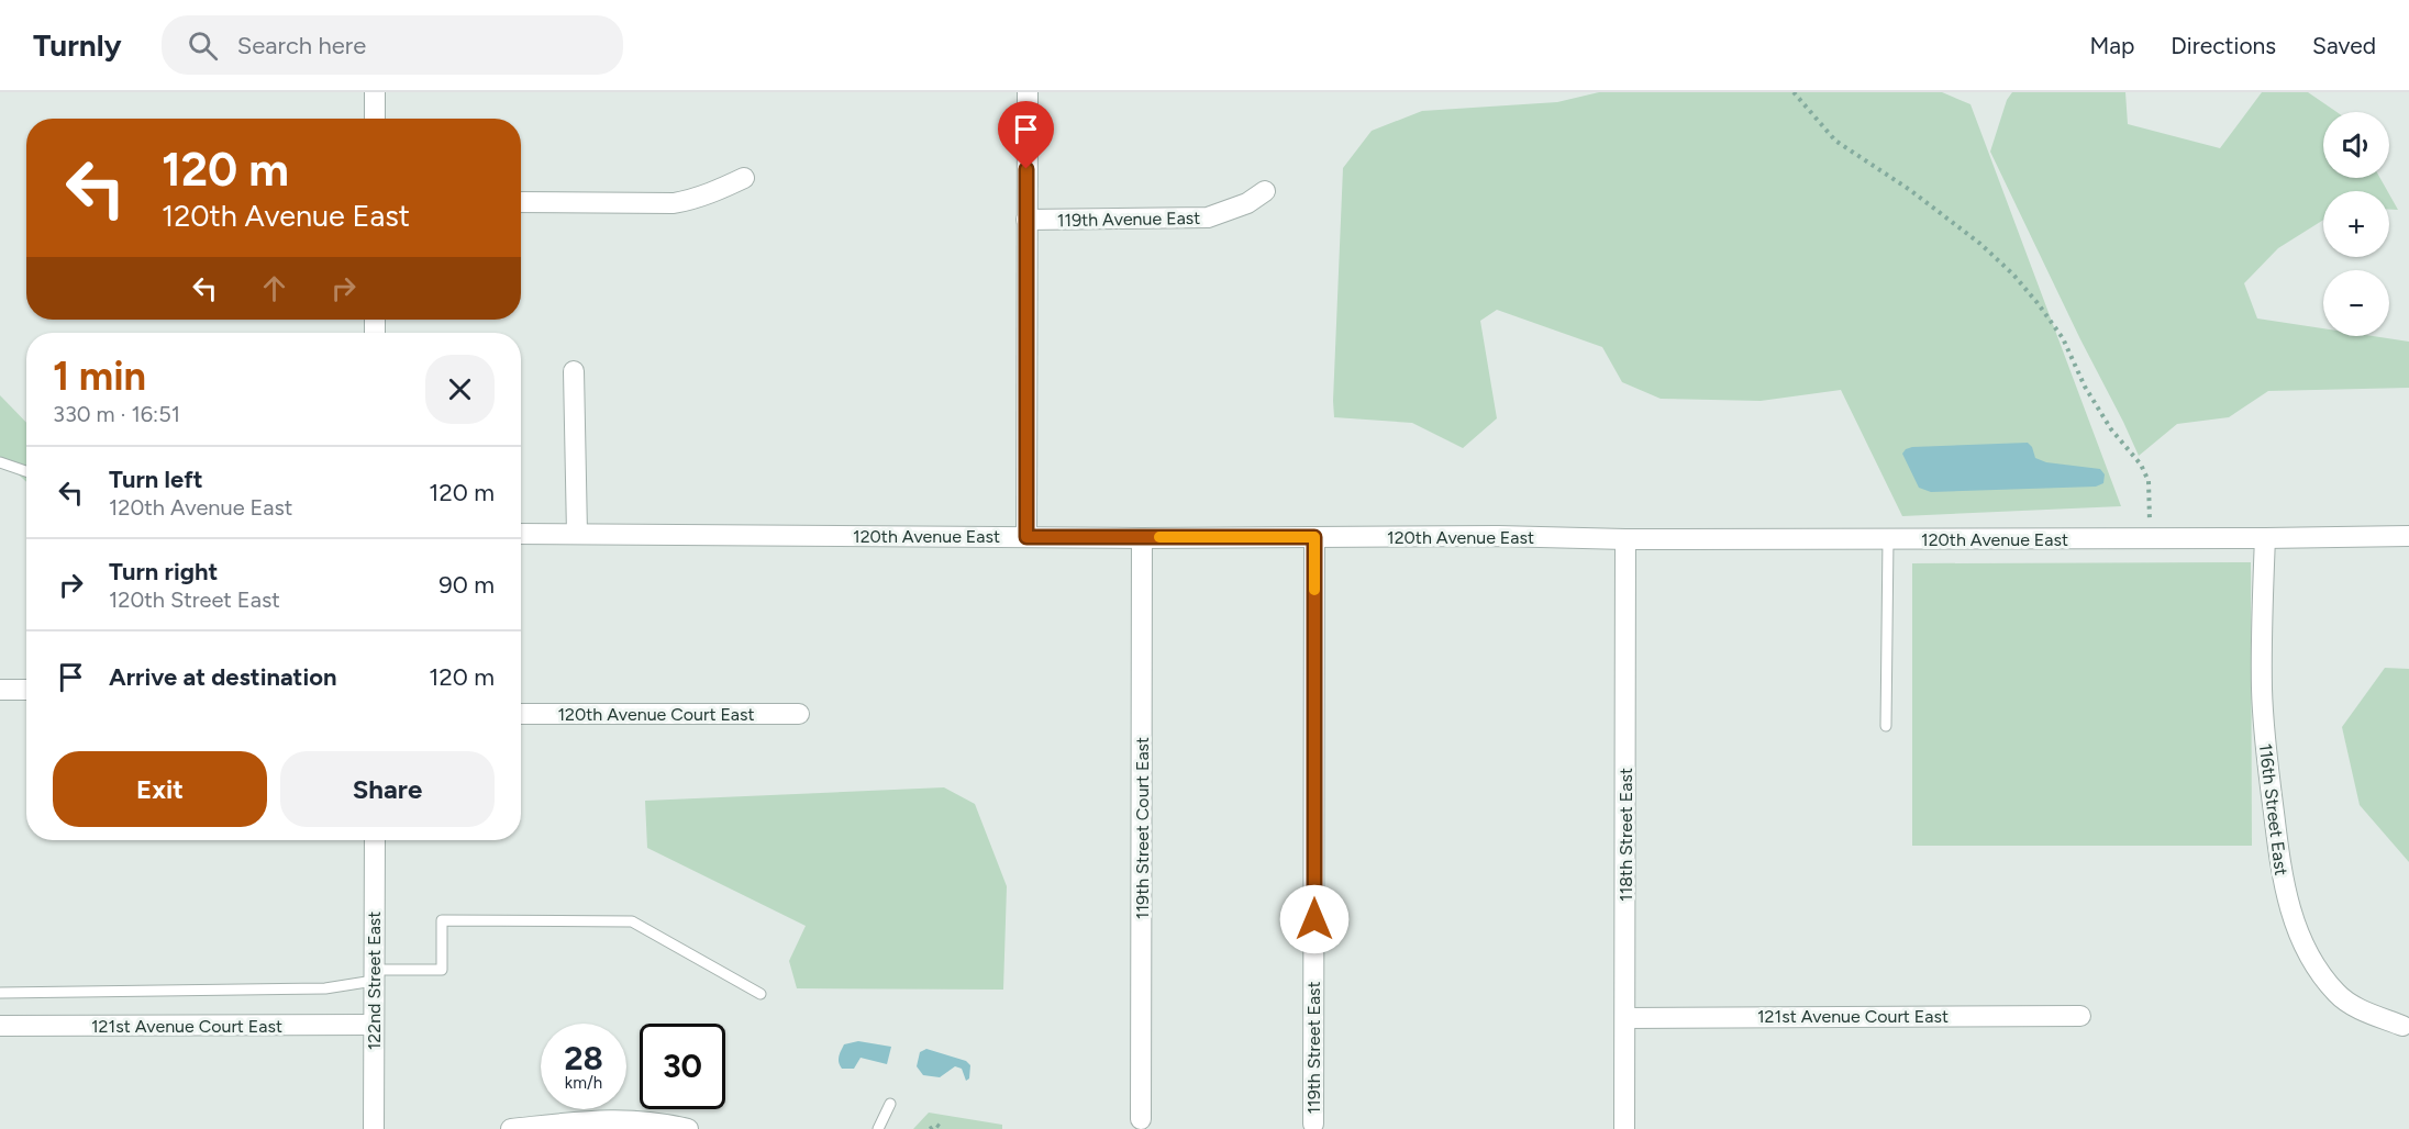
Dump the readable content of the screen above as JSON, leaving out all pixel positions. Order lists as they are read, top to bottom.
{
  "streets": {
    "street": [
      "119th Avenue East",
      "120th Avenue East",
      "120th Avenue Court East",
      "116th Street East",
      "119th Street Court East",
      "118th Street East",
      "122nd Street East",
      "121st Avenue Court East",
      "119th Street East"
    ]
  },
  "crossings": [
    ["120th Avenue East", "116th Street East"],
    ["120th Avenue East", "119th Street Court East"],
    ["120th Avenue East", "118th Street East"],
    ["120th Avenue East", "119th Street East"],
    ["118th Street East", "121st Avenue Court East"],
    ["122nd Street East", "121st Avenue Court East"]
  ],
  "page": {
    "header": "Turnly",
    "search": "Search here",
    "nav": ["Map", "Directions", "Saved"],
    "map_buttons": ["+", "−"],
    "turn": ["120 m", "120th Avenue East"],
    "heading": ["1 min", "330 m · 16:51"],
    "list": [
      {
        "name": "Turn left",
        "note": "120th Avenue East",
        "value": "120 m"
      },
      {
        "name": "Turn right",
        "note": "120th Street East",
        "value": "90 m"
      },
      {
        "name": "Arrive at destination",
        "value": "120 m"
      }
    ],
    "buttons": ["Exit", "Share"],
    "speed": "28 km/h",
    "limit": "30"
  }
}
